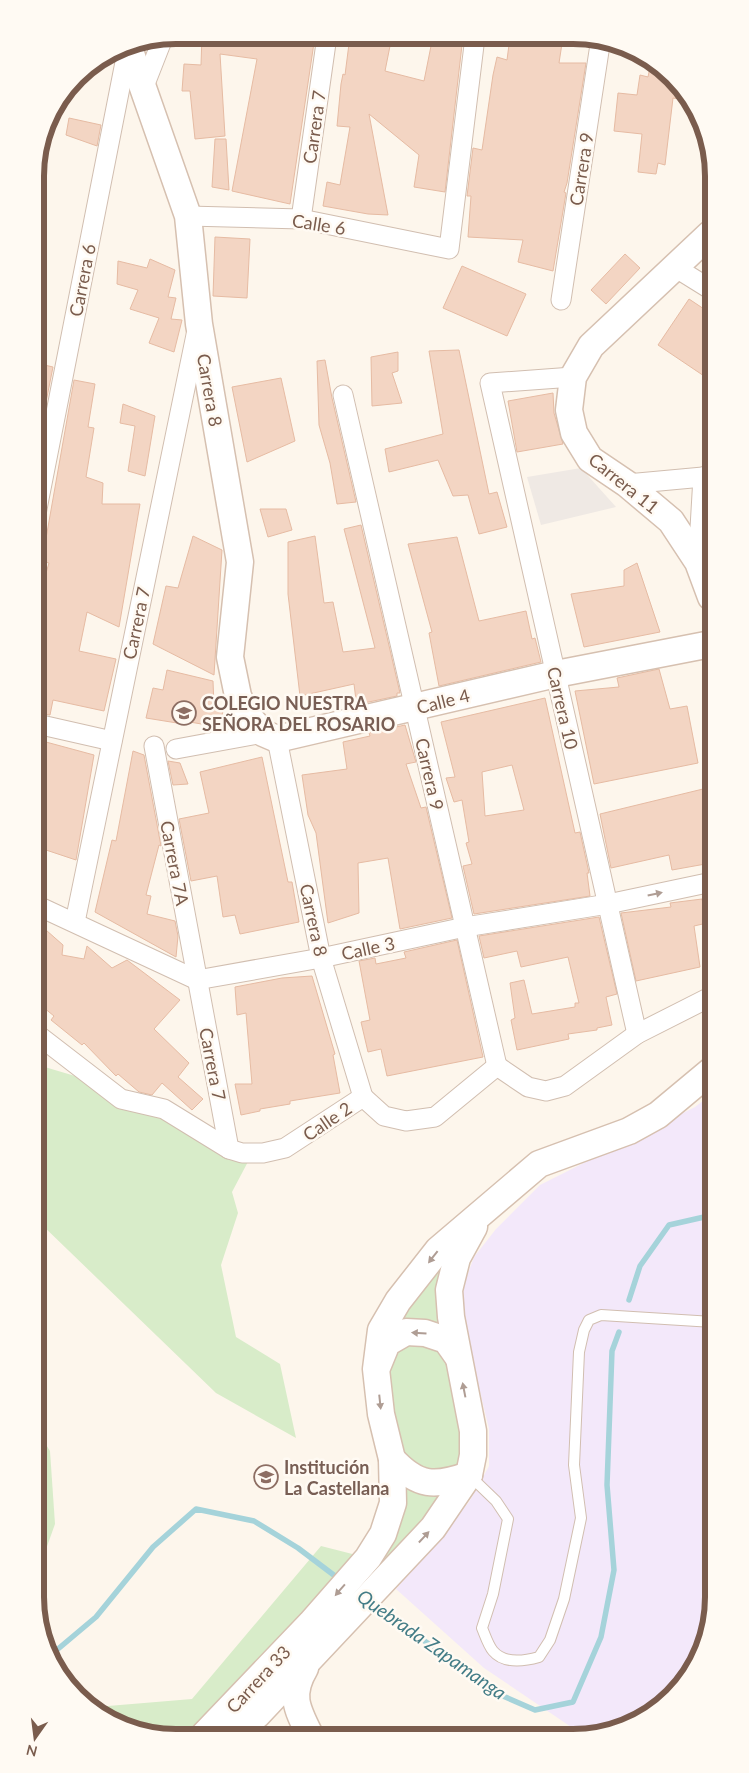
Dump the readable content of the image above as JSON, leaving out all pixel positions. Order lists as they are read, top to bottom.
{
  "streets": {
    "street": [
      "Carrera 7",
      "Carrera 9",
      "Calle 6",
      "Carrera 6",
      "Carrera 8",
      "Carrera 11",
      "Calle 4",
      "Carrera 10",
      "Carrera 7A",
      "Calle 3",
      "Calle 2",
      "Carrera 33"
    ]
  },
  "crossings": [
    ["Carrera 7", "Calle 6"],
    ["Carrera 7", "Carrera 8"],
    ["Carrera 7", "Carrera 7A"],
    ["Carrera 7", "Calle 3"],
    ["Carrera 7", "Calle 2"],
    ["Carrera 9", "Calle 4"],
    ["Carrera 9", "Calle 3"],
    ["Carrera 9", "Calle 2"],
    ["Calle 6", "Carrera 8"],
    ["Carrera 8", "Calle 4"],
    ["Carrera 8", "Calle 3"],
    ["Carrera 8", "Calle 2"],
    ["Carrera 11", "Carrera 10"],
    ["Calle 4", "Carrera 10"],
    ["Carrera 10", "Calle 3"],
    ["Carrera 7A", "Calle 3"]
  ],
  "water": ["Quebrada Zapamanga"],
  "places": {
    "school or university": ["COLEGIO NUESTRA SEÑORA DEL ROSARIO", "Institución La Castellana"]
  },
  "north": "bottom"
}
